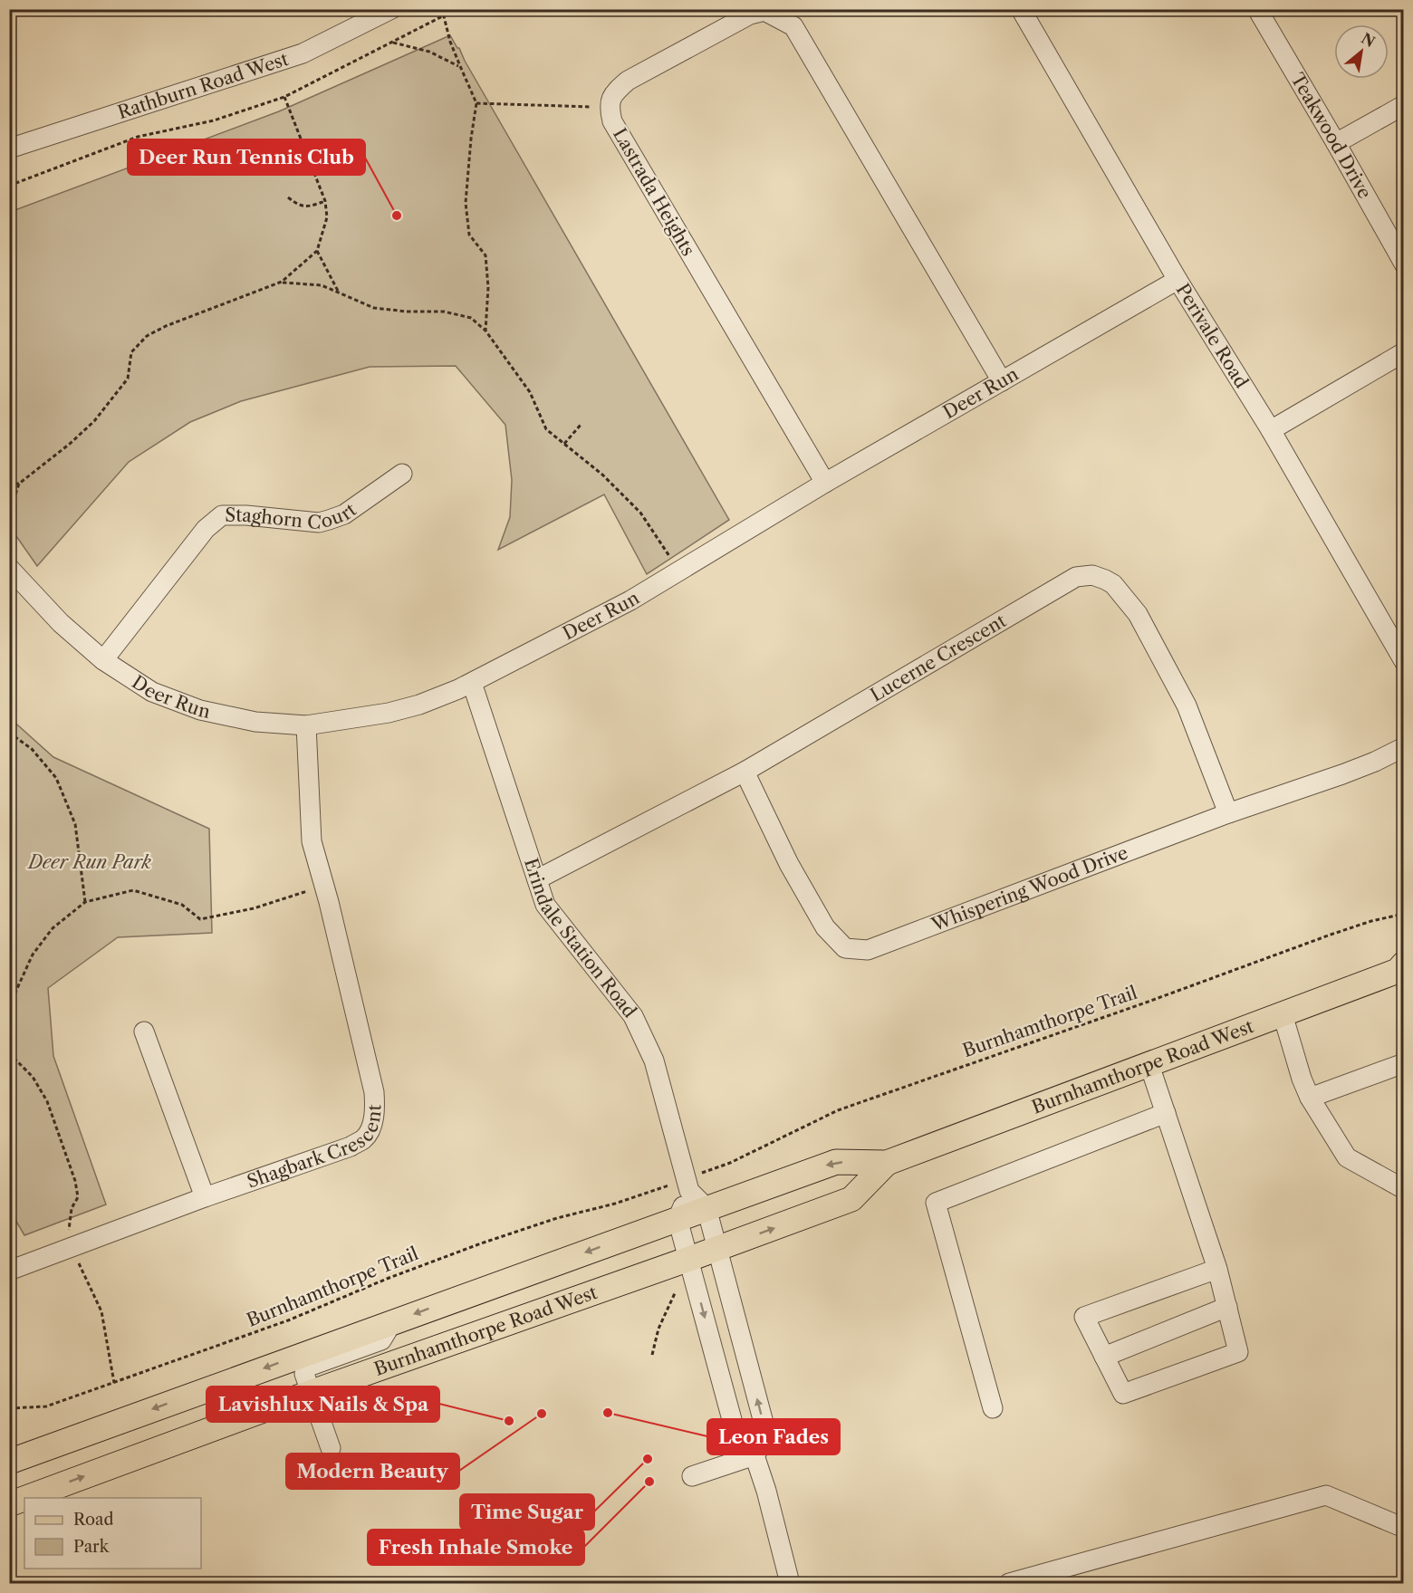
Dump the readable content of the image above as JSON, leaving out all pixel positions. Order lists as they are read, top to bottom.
{
  "streets": {
    "main road": ["Burnhamthorpe Road West"],
    "street": [
      "Rathburn Road West",
      "Teakwood Drive",
      "Lastrada Heights",
      "Perivale Road",
      "Deer Run",
      "Staghorn Court",
      "Lucerne Crescent",
      "Whispering Wood Drive",
      "Erindale Station Road",
      "Shagbark Crescent"
    ],
    "path": ["Burnhamthorpe Trail"]
  },
  "crossings": [
    ["Lastrada Heights", "Deer Run"],
    ["Perivale Road", "Deer Run"],
    ["Deer Run", "Staghorn Court"],
    ["Deer Run", "Erindale Station Road"],
    ["Deer Run", "Shagbark Crescent"],
    ["Lucerne Crescent", "Whispering Wood Drive"],
    ["Lucerne Crescent", "Erindale Station Road"],
    ["Erindale Station Road", "Burnhamthorpe Road West"]
  ],
  "parks": ["Deer Run Park"],
  "places": [
    "Deer Run Tennis Club",
    "Leon Fades",
    "Modern Beauty",
    "Lavishlux Nails & Spa",
    "Time Sugar",
    "Fresh Inhale Smoke"
  ],
  "legend": ["Road", "Park"],
  "north": "top right"
}
